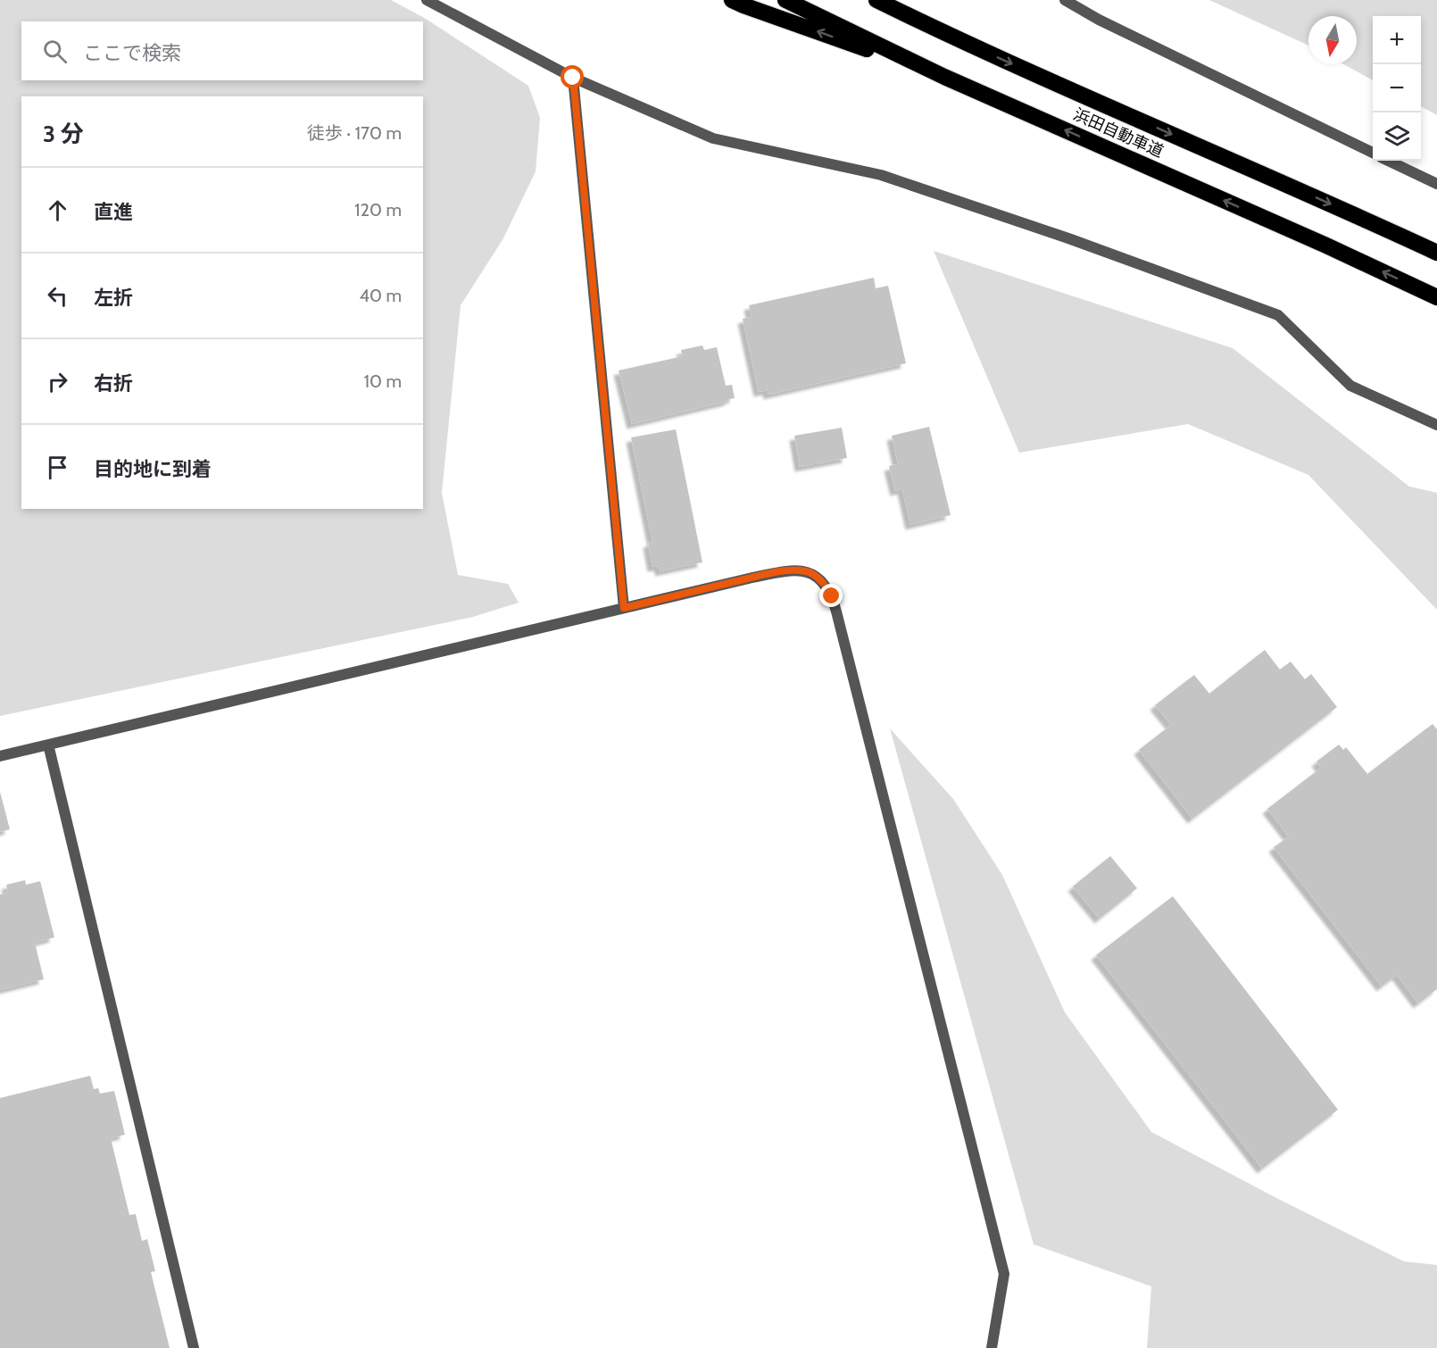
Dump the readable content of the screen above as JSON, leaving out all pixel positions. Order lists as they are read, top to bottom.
{
  "streets": {
    "highway": ["浜田自動車道"]
  },
  "north": "bottom",
  "page": {
    "map_buttons": ["+", "−"],
    "search": "ここで検索",
    "heading": ["3 分", "徒歩 · 170 m"],
    "list": [
      ["直進", "120 m"],
      ["左折", "40 m"],
      ["右折", "10 m"],
      "目的地に到着"
    ]
  }
}
